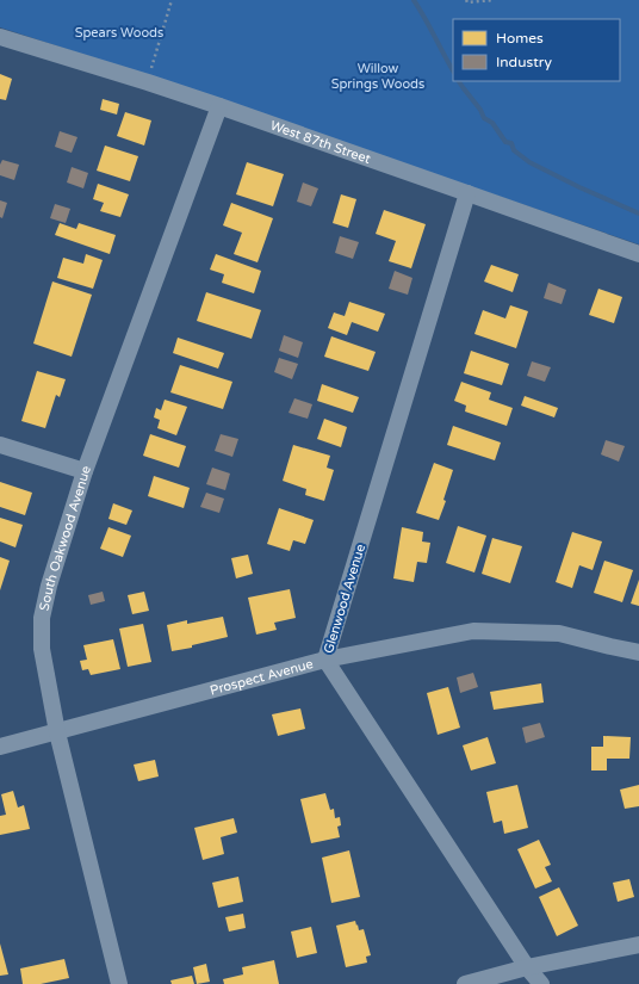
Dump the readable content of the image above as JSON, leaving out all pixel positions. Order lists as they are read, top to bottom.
{
  "streets": {
    "street": [
      "West 87th Street",
      "South Oakwood Avenue",
      "Glenwood Avenue",
      "Prospect Avenue"
    ]
  },
  "crossings": [
    ["West 87th Street", "South Oakwood Avenue"],
    ["West 87th Street", "Glenwood Avenue"],
    ["South Oakwood Avenue", "Prospect Avenue"],
    ["Glenwood Avenue", "Prospect Avenue"]
  ],
  "parks": ["Spears Woods", "Willow Springs Woods"],
  "legend": ["Homes", "Industry"]
}
